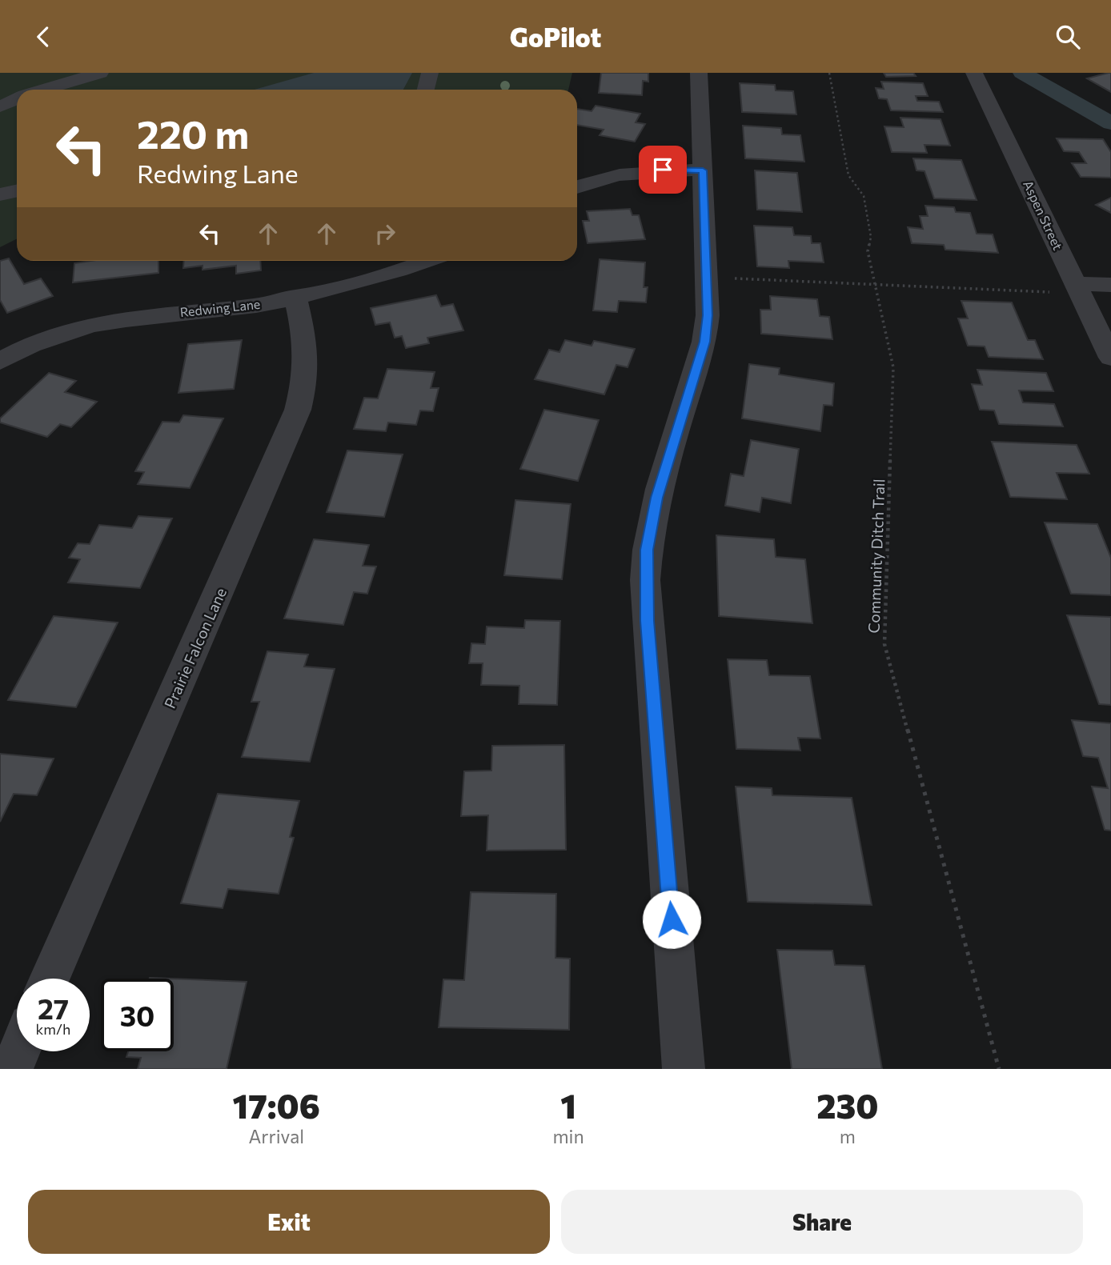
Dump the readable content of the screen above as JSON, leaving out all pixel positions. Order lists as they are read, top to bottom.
{
  "streets": {
    "street": ["Aspen Street", "Redwing Lane", "Prairie Falcon Lane"],
    "path": ["Community Ditch Trail"]
  },
  "crossings": [
    ["Redwing Lane", "Prairie Falcon Lane"]
  ],
  "page": {
    "header": "GoPilot",
    "turn": ["220 m", "Redwing Lane"],
    "speed": "27 km/h",
    "limit": "30",
    "eta": [
      "17:06",
      "Arrival",
      "1",
      "min",
      "230",
      "m"
    ],
    "buttons": ["Exit", "Share"]
  }
}
